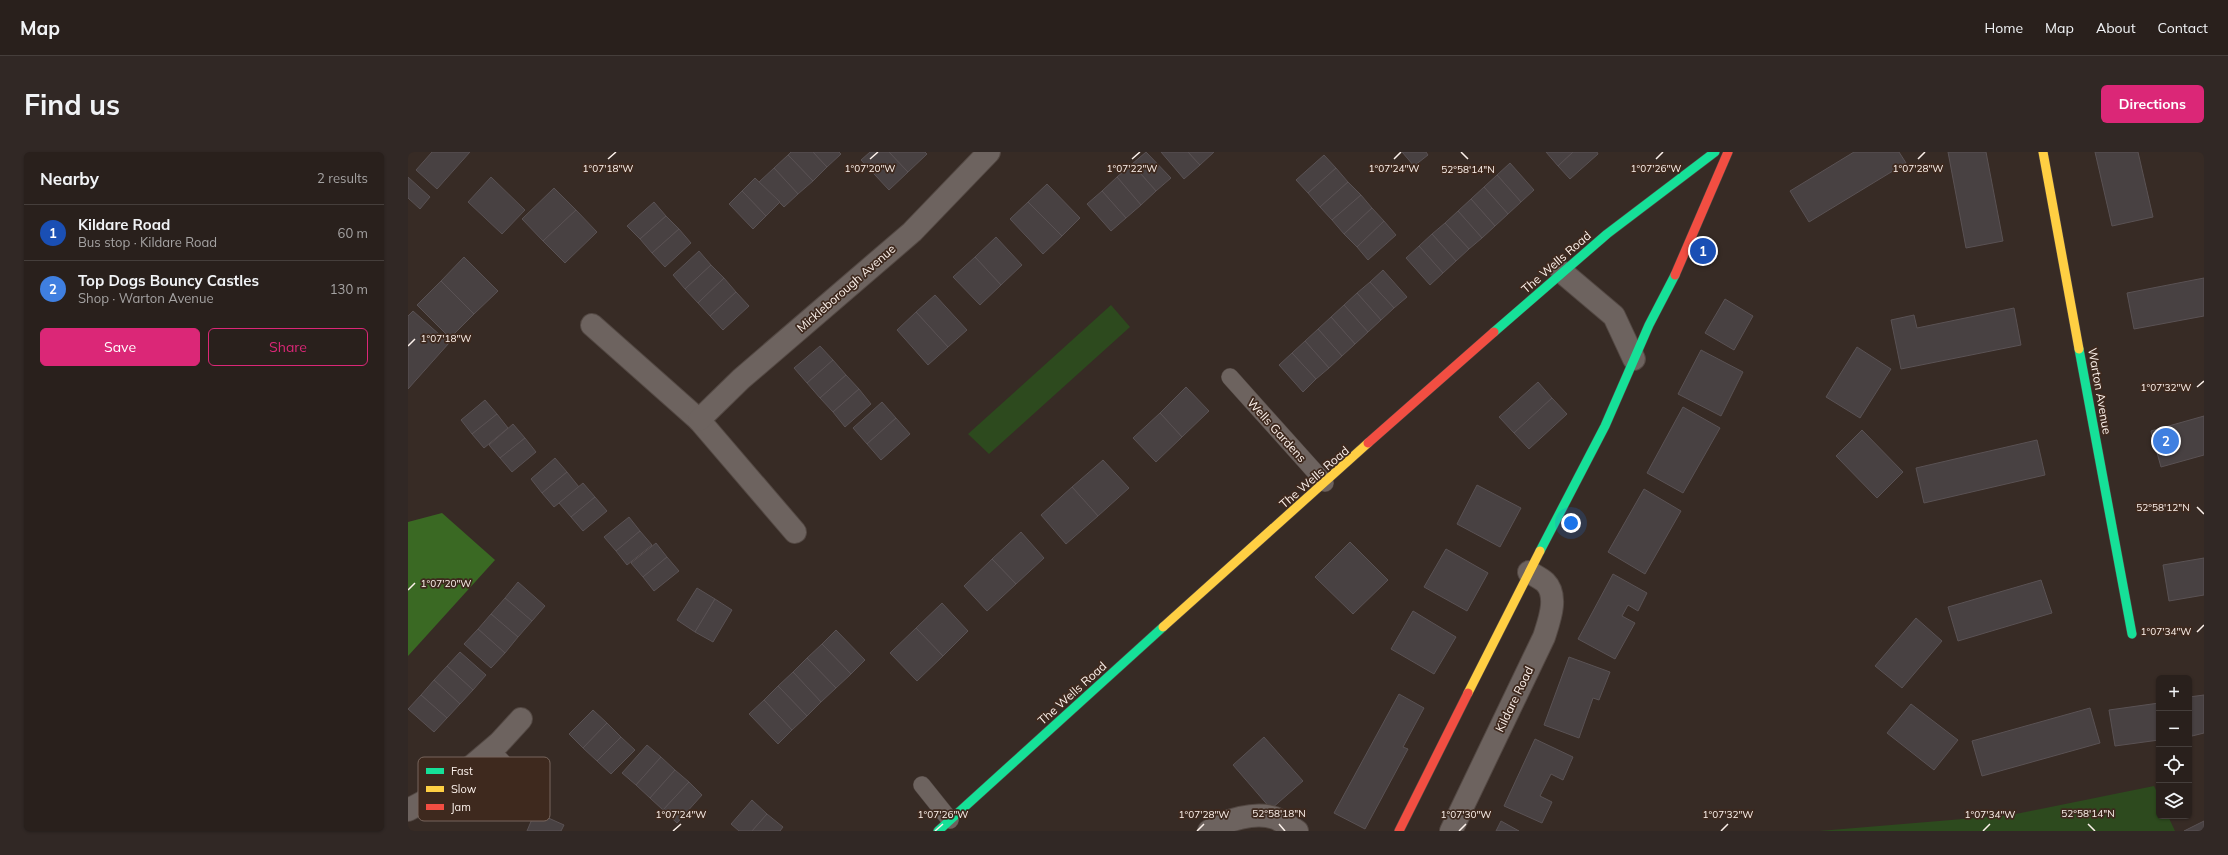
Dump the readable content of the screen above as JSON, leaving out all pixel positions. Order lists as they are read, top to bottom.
{
  "streets": {
    "street": [
      "The Wells Road",
      "Mickleborough Avenue",
      "Warton Avenue",
      "Kildare Road"
    ],
    "lane": ["Wells Gardens"]
  },
  "crossings": [
    ["The Wells Road", "Wells Gardens"]
  ],
  "legend": ["Fast", "Slow", "Jam"],
  "page": {
    "header": "Map",
    "nav": [
      "Home",
      "Map",
      "About",
      "Contact"
    ],
    "buttons": [
      "Directions",
      ["Save", "Share"]
    ],
    "title": "Find us",
    "heading": ["Nearby", "2 results"],
    "list": [
      {
        "mark": "1",
        "name": "Kildare Road",
        "note": "Bus stop · Kildare Road",
        "value": "60 m"
      },
      {
        "mark": "2",
        "name": "Top Dogs Bouncy Castles",
        "note": "Shop · Warton Avenue",
        "value": "130 m"
      }
    ],
    "pins": ["1", "2"],
    "map_buttons": ["+", "−"]
  },
  "coordinates": [
    "1°07'18\"W",
    "1°07'20\"W",
    "1°07'22\"W",
    "1°07'24\"W",
    "1°07'26\"W",
    "1°07'28\"W",
    "52°58'14\"N",
    "1°07'32\"W",
    "52°58'12\"N",
    "1°07'34\"W",
    "52°58'18\"N",
    "1°07'30\"W"
  ]
}
